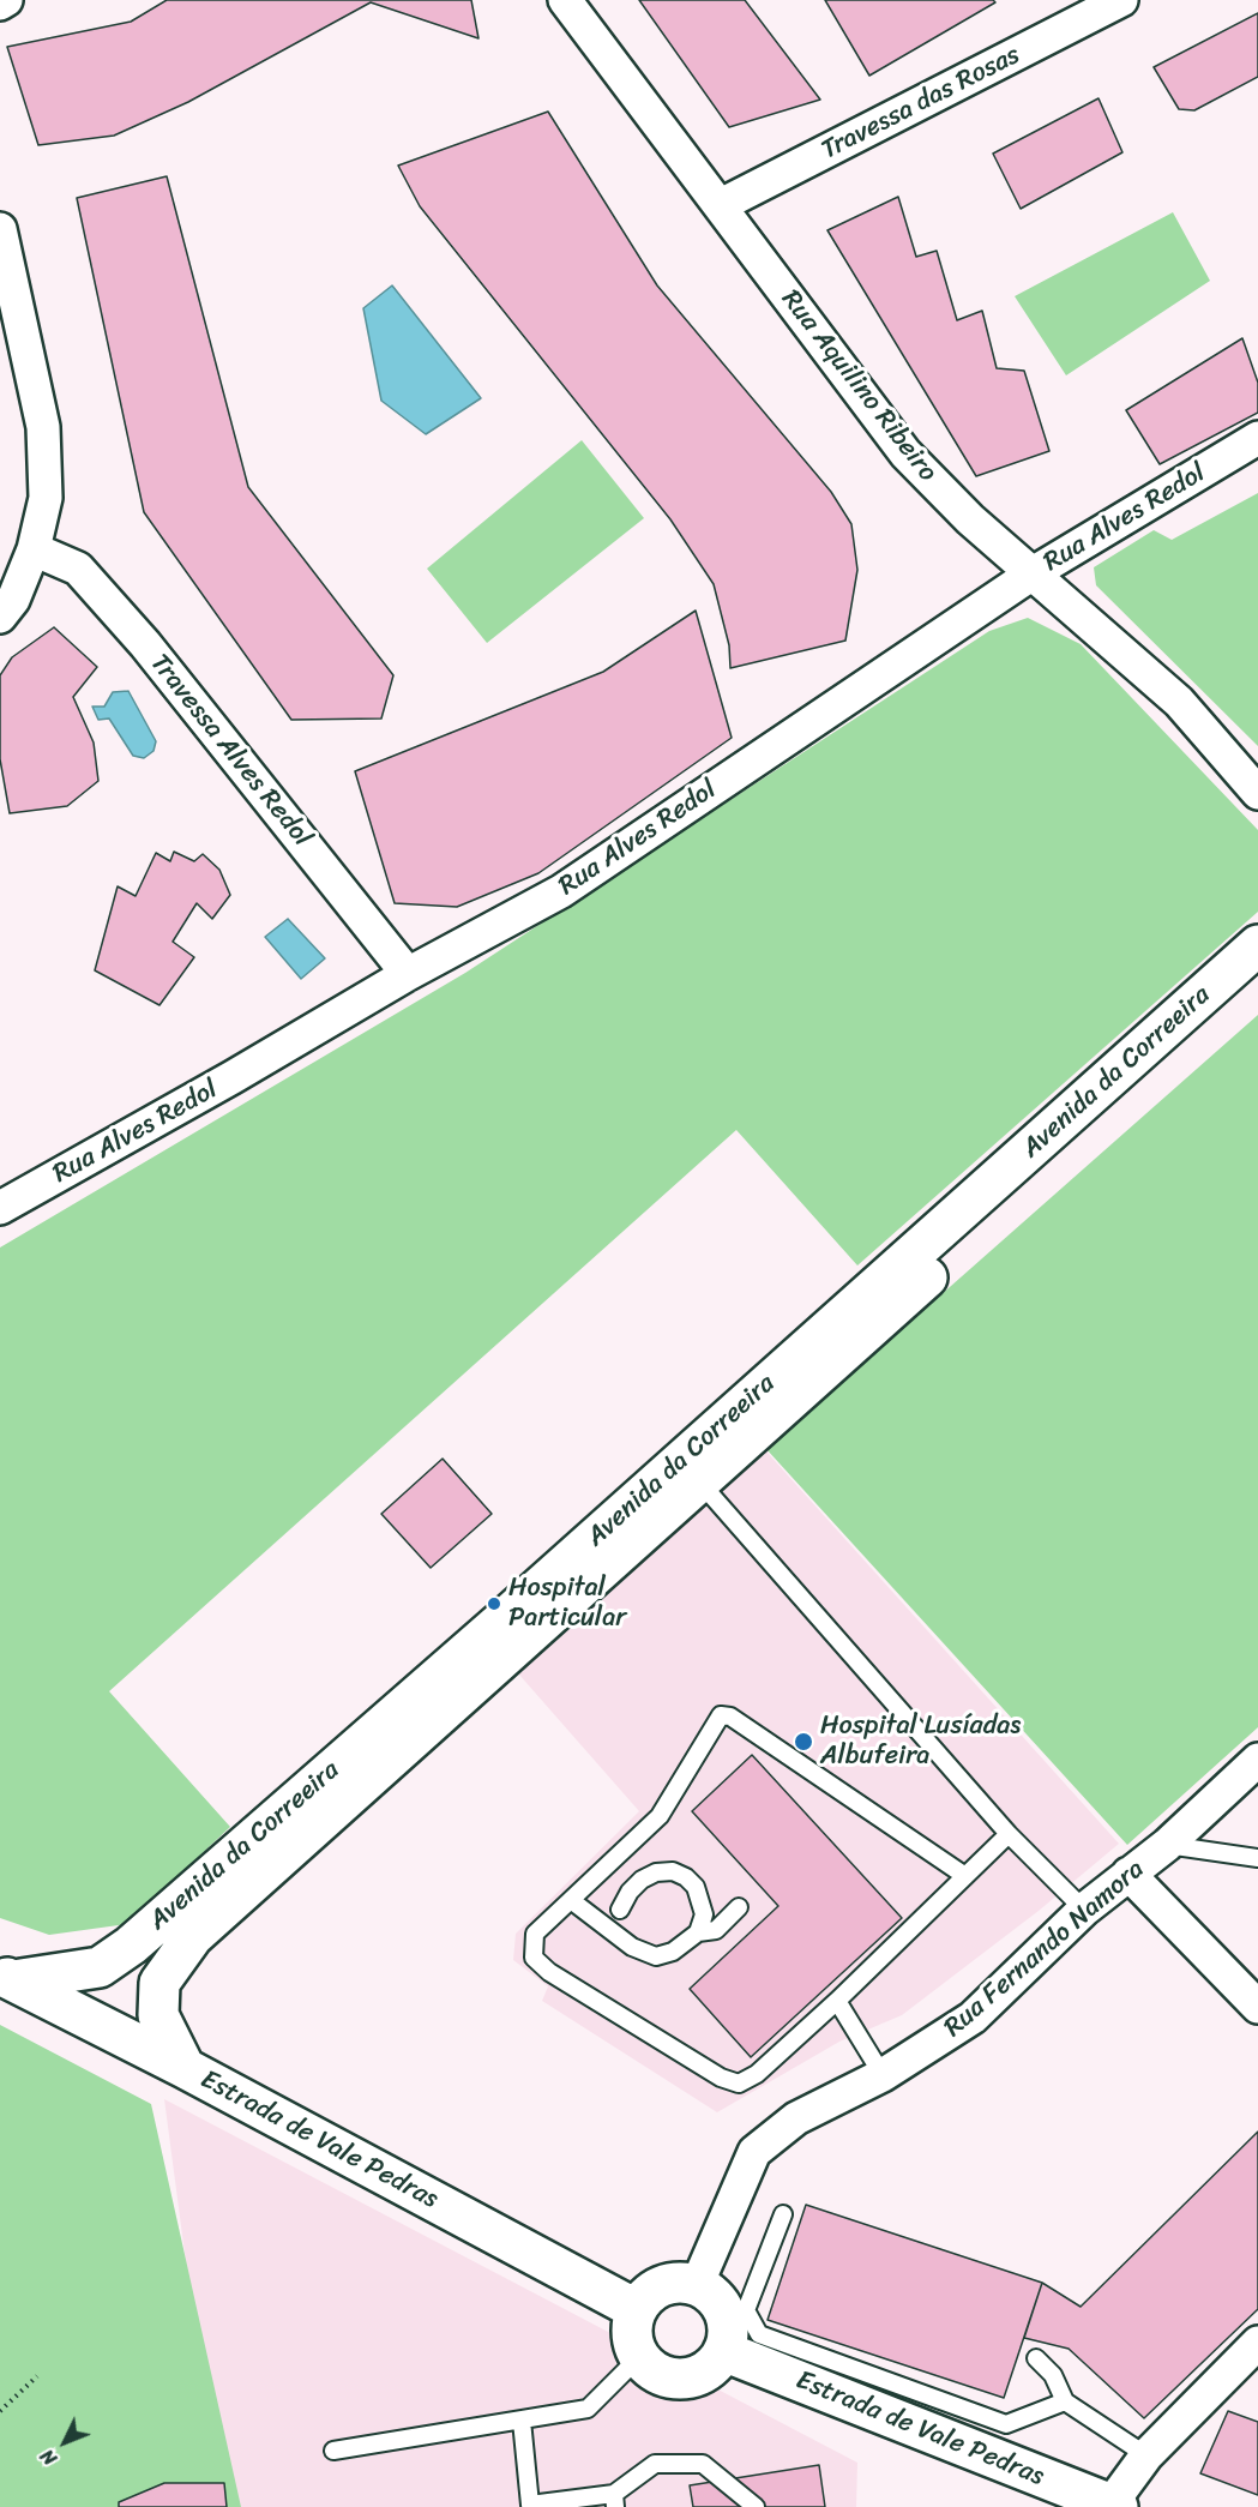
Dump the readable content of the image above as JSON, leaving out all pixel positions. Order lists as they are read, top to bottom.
{
  "streets": {
    "main road": ["Avenida da Correeira", "Estrada de Vale Pedras"],
    "street": [
      "Travessa das Rosas",
      "Rua Aquilino Ribeiro",
      "Rua Alves Redol",
      "Travessa Alves Redol",
      "Rua Fernando Namora"
    ]
  },
  "crossings": [
    ["Travessa das Rosas", "Rua Aquilino Ribeiro"],
    ["Rua Aquilino Ribeiro", "Rua Alves Redol"],
    ["Rua Alves Redol", "Travessa Alves Redol"],
    ["Avenida da Correeira", "Estrada de Vale Pedras"],
    ["Rua Fernando Namora", "Estrada de Vale Pedras"]
  ],
  "places": ["Hospital Particular", "Hospital Lusíadas Albufeira"],
  "north": "bottom left"
}
